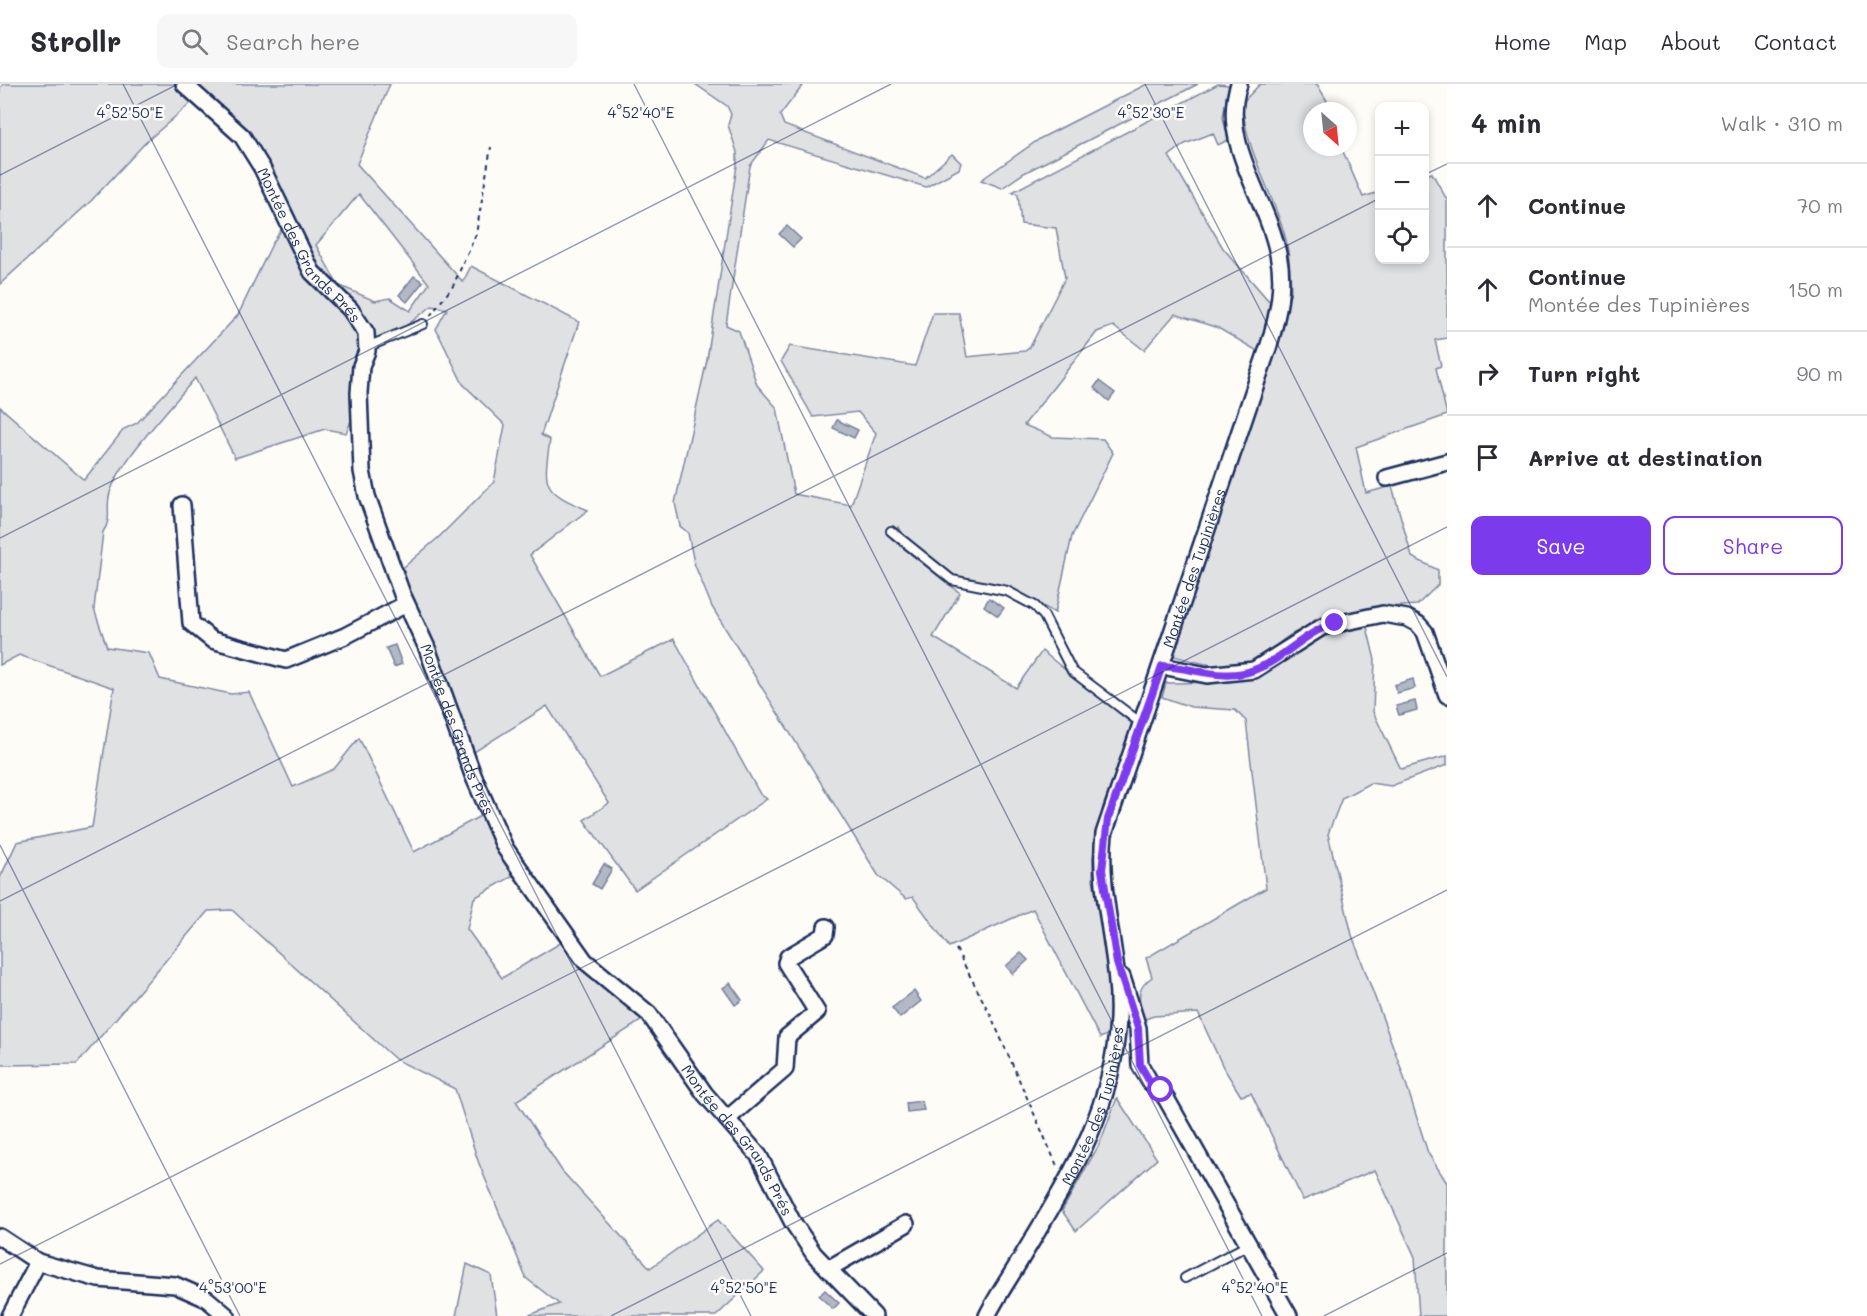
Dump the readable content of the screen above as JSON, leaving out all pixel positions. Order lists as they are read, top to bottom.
{
  "streets": {
    "street": ["Montée des Grands Prés", "Montée des Tupinières"]
  },
  "north": "bottom right",
  "page": {
    "header": "Strollr",
    "search": "Search here",
    "nav": [
      "Home",
      "Map",
      "About",
      "Contact"
    ],
    "heading": ["4 min", "Walk · 310 m"],
    "map_buttons": ["+", "−"],
    "list": [
      ["Continue", "70 m"],
      ["Continue", "Montée des Tupinières", "150 m"],
      ["Turn right", "90 m"],
      "Arrive at destination"
    ],
    "buttons": ["Save", "Share"]
  },
  "coordinates": [
    "4°52'50\"E",
    "4°52'40\"E",
    "4°52'30\"E",
    "4°53'00\"E"
  ]
}
